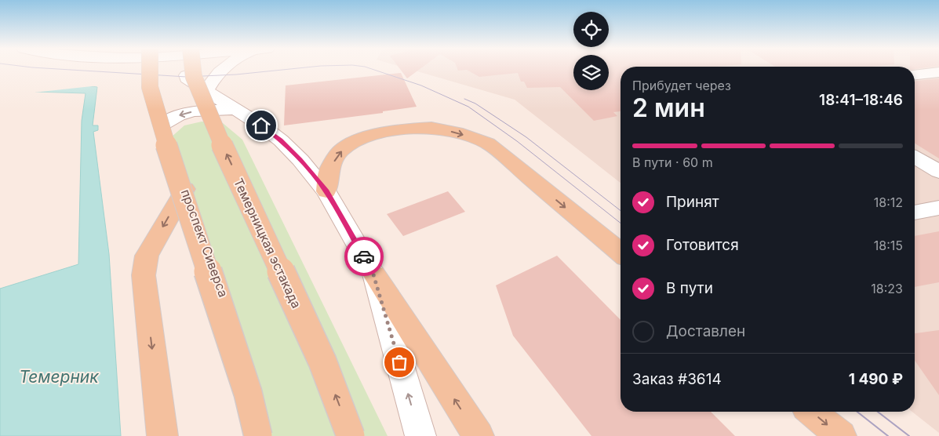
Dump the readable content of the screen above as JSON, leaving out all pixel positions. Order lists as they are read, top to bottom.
{
  "streets": {
    "main road": ["проспект Сиверса", "Темерницкая эстакада"]
  },
  "water": ["Темерник"],
  "page": {
    "heading": ["2 мин", "Прибудет через", "18:41–18:46"],
    "panel": ["Заказ #3614", "1 490 ₽"],
    "bar": "В пути · 60 m",
    "list": [
      ["Принят", "18:12"],
      ["Готовится", "18:15"],
      ["В пути", "18:23"],
      "Доставлен"
    ]
  }
}
